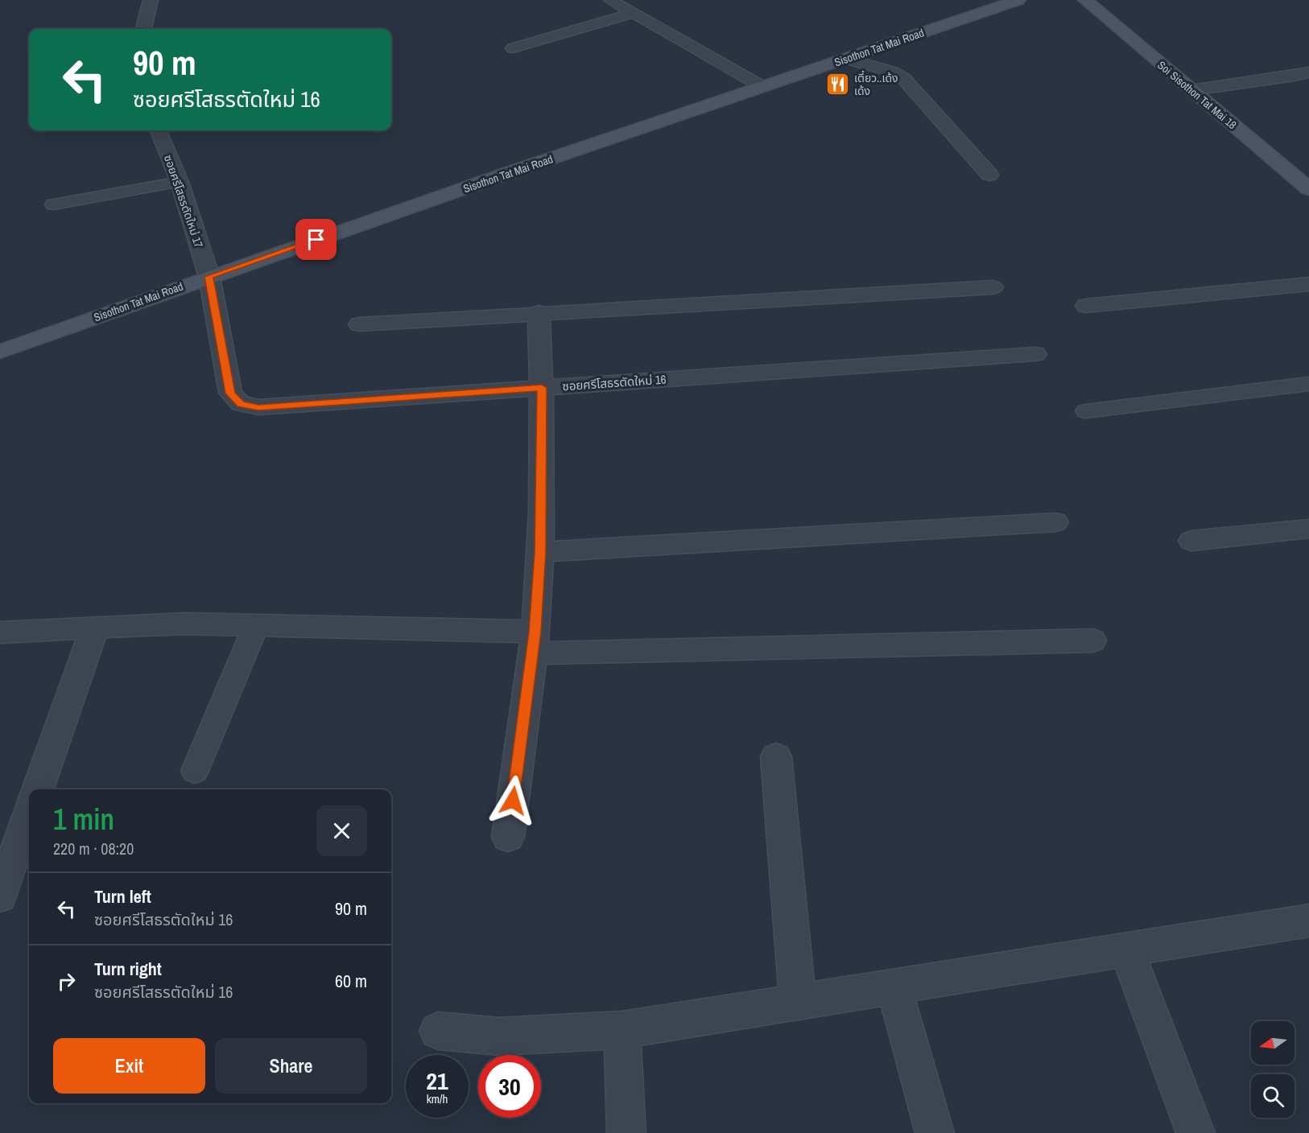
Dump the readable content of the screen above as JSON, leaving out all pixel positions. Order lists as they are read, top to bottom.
{
  "streets": {
    "street": [
      "Sisothon Tat Mai Road",
      "Soi Sisothon Tat Mai 18",
      "ซอยศรีโสธรตัดใหม่ 17",
      "ซอยศรีโสธรตัดใหม่ 16"
    ]
  },
  "crossings": [
    ["Sisothon Tat Mai Road", "ซอยศรีโสธรตัดใหม่ 17"],
    ["Sisothon Tat Mai Road", "ซอยศรีโสธรตัดใหม่ 16"],
    ["ซอยศรีโสธรตัดใหม่ 17", "ซอยศรีโสธรตัดใหม่ 16"]
  ],
  "places": {
    "restaurant": ["เตี๋ยว..เด้ง เด้ง"]
  },
  "north": "left",
  "page": {
    "turn": ["90 m", "ซอยศรีโสธรตัดใหม่ 16"],
    "heading": ["1 min", "220 m · 08:20"],
    "list": [
      {
        "name": "Turn left",
        "note": "ซอยศรีโสธรตัดใหม่ 16",
        "value": "90 m"
      },
      {
        "name": "Turn right",
        "note": "ซอยศรีโสธรตัดใหม่ 16",
        "value": "60 m"
      }
    ],
    "buttons": ["Exit", "Share"],
    "speed": "21 km/h",
    "limit": "30"
  }
}
